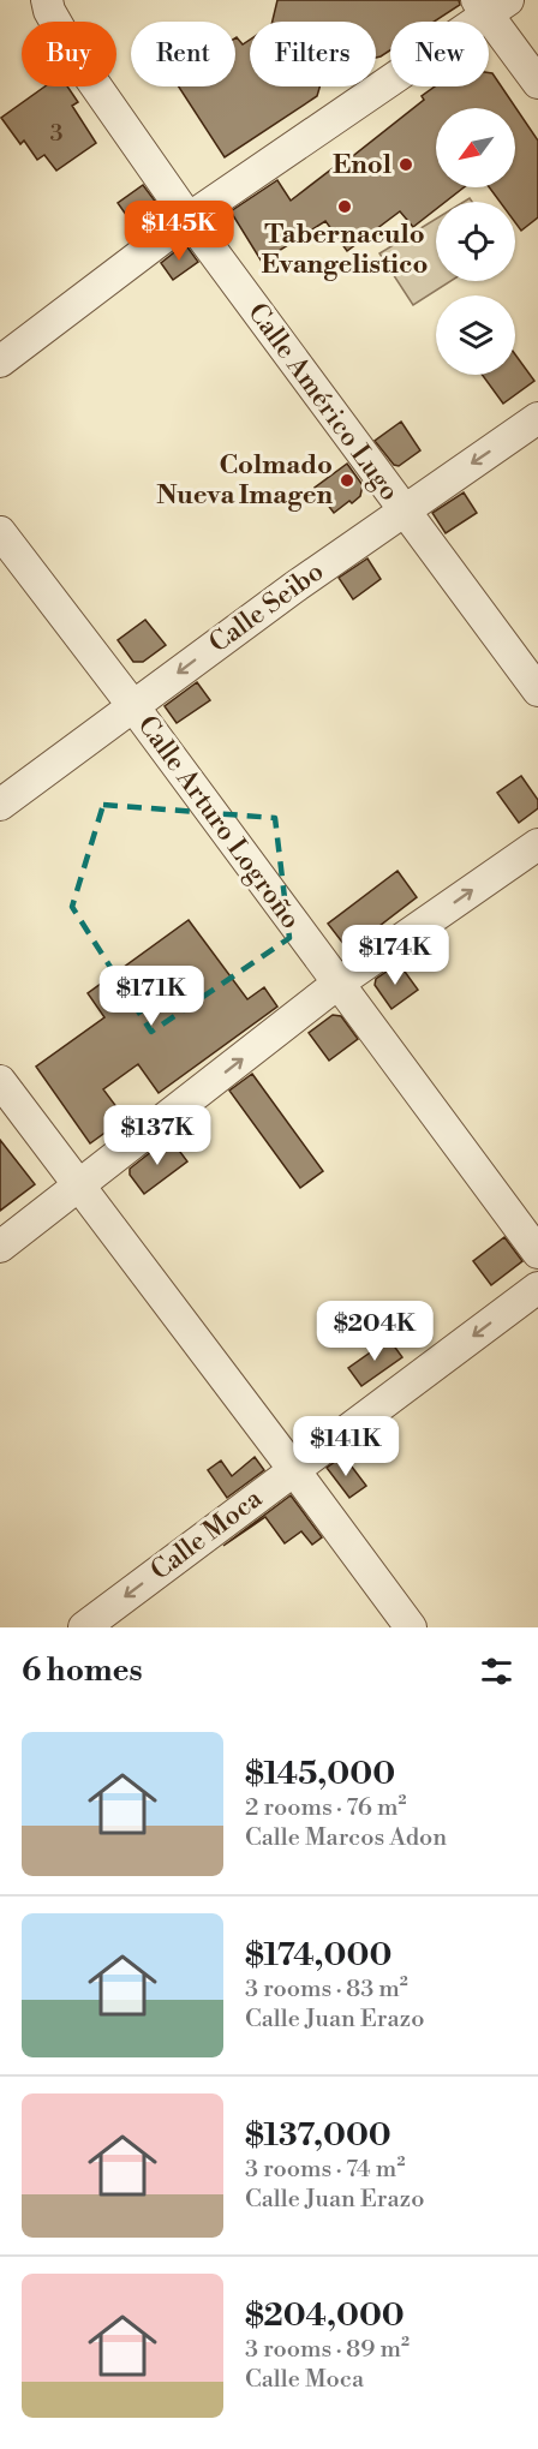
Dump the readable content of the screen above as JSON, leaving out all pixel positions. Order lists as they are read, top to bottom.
{
  "streets": {
    "street": [
      "Calle Américo Lugo",
      "Calle Seibo",
      "Calle Arturo Logroño",
      "Calle Moca"
    ]
  },
  "crossings": [
    ["Calle Américo Lugo", "Calle Seibo"],
    ["Calle Seibo", "Calle Arturo Logroño"]
  ],
  "one_way": ["Calle Seibo", "Calle Moca"],
  "places": ["Enol", "Tabernaculo Evangelistico", "Colmado Nueva Imagen"],
  "house_numbers": ["3"],
  "north": "bottom left",
  "page": {
    "chip": [
      "Buy",
      "Rent",
      "Filters",
      "New"
    ],
    "price": [
      "$145K",
      "$174K",
      "$171K",
      "$137K",
      "$204K",
      "$141K"
    ],
    "heading": "6 homes",
    "list": [
      {
        "name": "$145,000",
        "note": "2 rooms · 76 m² · Calle Marcos Adon"
      },
      {
        "name": "$174,000",
        "note": "3 rooms · 83 m² · Calle Juan Erazo"
      },
      {
        "name": "$137,000",
        "note": "3 rooms · 74 m² · Calle Juan Erazo"
      },
      {
        "name": "$204,000",
        "note": "3 rooms · 89 m² · Calle Moca"
      }
    ]
  }
}
